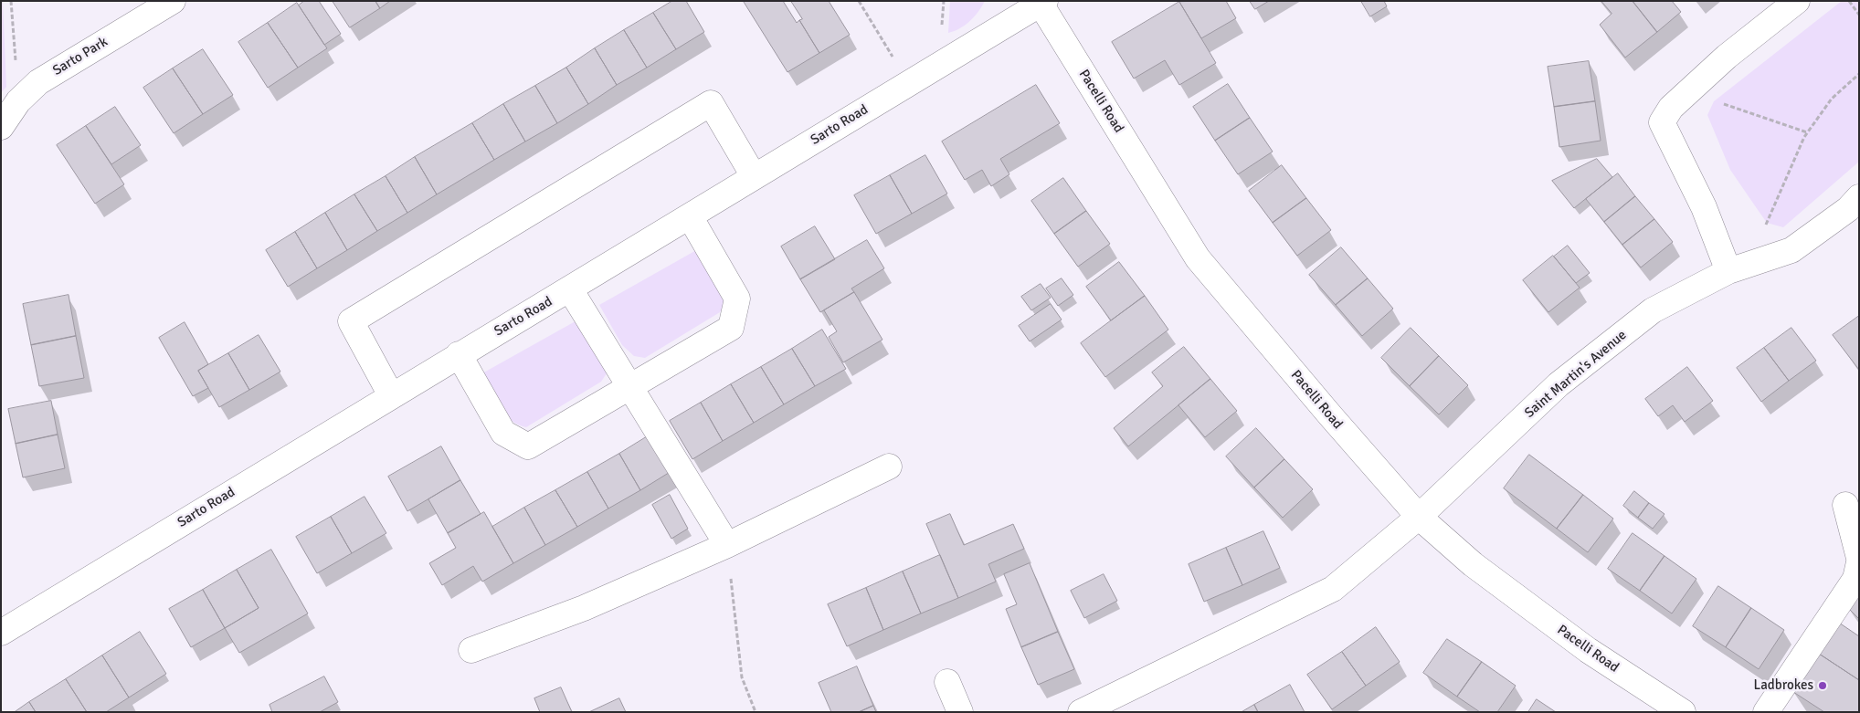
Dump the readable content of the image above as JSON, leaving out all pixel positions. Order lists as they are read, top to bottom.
{
  "streets": {
    "street": [
      "Sarto Park",
      "Pacelli Road",
      "Sarto Road",
      "Saint Martin's Avenue"
    ]
  },
  "crossings": [
    ["Pacelli Road", "Sarto Road"],
    ["Pacelli Road", "Saint Martin's Avenue"]
  ],
  "places": ["Ladbrokes"]
}
